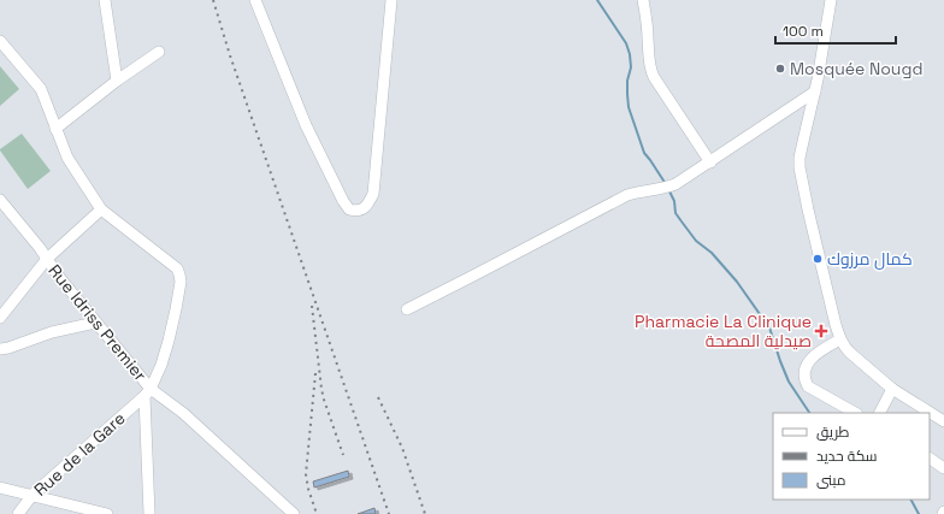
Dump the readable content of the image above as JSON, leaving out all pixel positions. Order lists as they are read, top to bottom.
{
  "streets": {
    "street": ["Rue Idriss Premier", "Rue de la Gare"]
  },
  "crossings": [
    ["Rue Idriss Premier", "Rue de la Gare"]
  ],
  "places": {
    "other": ["Mosquée Nougd", "كمال مرزوك"],
    "health": ["Pharmacie La Clinique صيدلية المصحة"]
  },
  "legend": ["طريق", "سكة حديد", "مبنى"],
  "scale_bar": "100 m"
}
